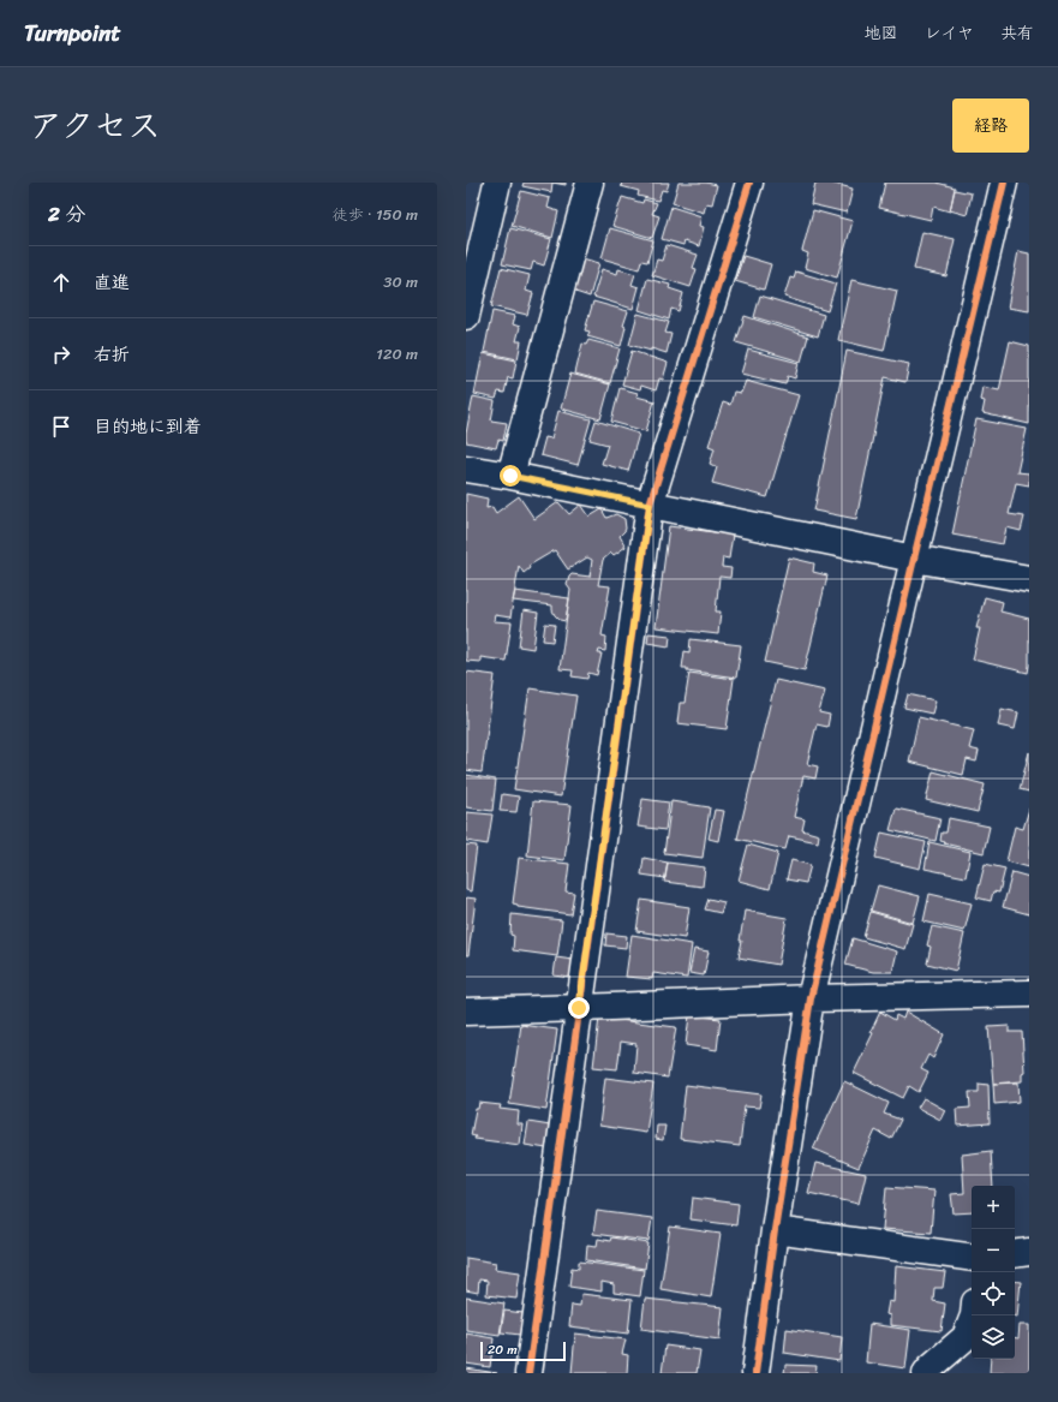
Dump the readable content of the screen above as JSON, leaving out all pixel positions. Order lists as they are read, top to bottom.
{
  "scale_bar": "20 m",
  "page": {
    "header": "Turnpoint",
    "nav": ["地図", "レイヤ", "共有"],
    "title": "アクセス",
    "buttons": "経路",
    "heading": ["2 分", "徒歩 · 150 m"],
    "list": [
      ["直進", "30 m"],
      ["右折", "120 m"],
      "目的地に到着"
    ],
    "map_buttons": ["+", "−"],
    "scale": "20 m"
  }
}
